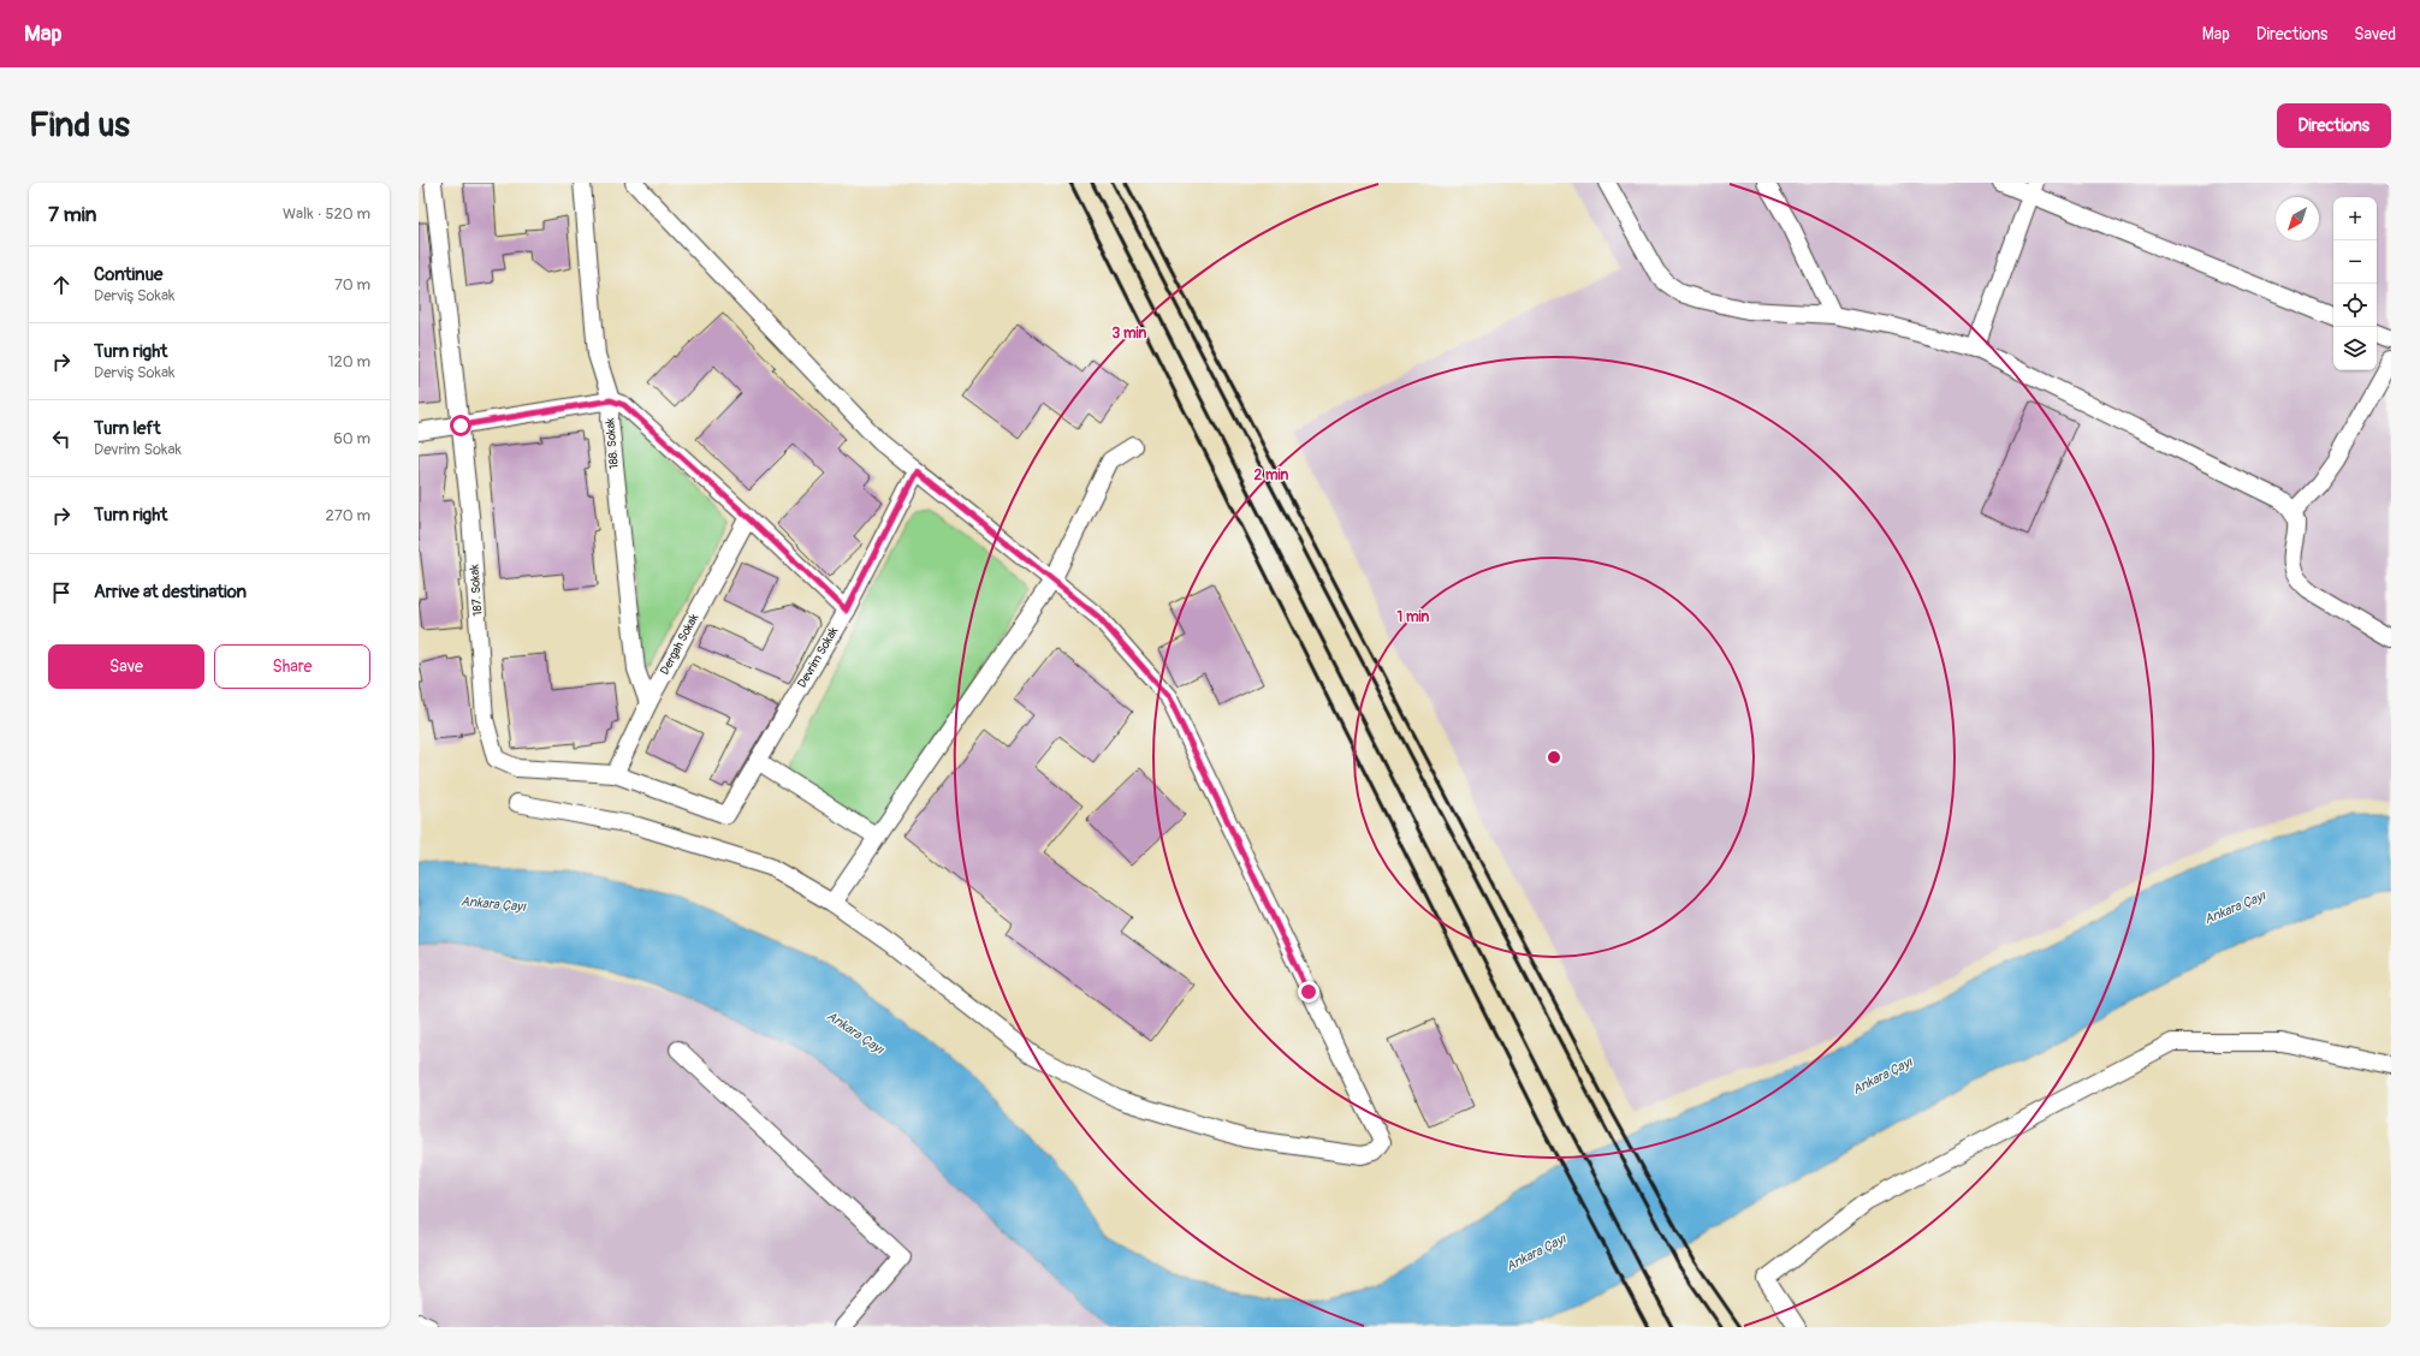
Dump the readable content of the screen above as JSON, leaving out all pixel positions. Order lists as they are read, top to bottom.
{
  "streets": {
    "street": [
      "188. Sokak",
      "187. Sokak",
      "Dergah Sokak",
      "Devrim Sokak"
    ]
  },
  "crossings": [
    ["188. Sokak", "Dergah Sokak"],
    ["187. Sokak", "Dergah Sokak"],
    ["187. Sokak", "Devrim Sokak"]
  ],
  "water": ["Ankara Çayı"],
  "north": "bottom left",
  "page": {
    "header": "Map",
    "nav": ["Map", "Directions", "Saved"],
    "buttons": [
      "Directions",
      ["Save", "Share"]
    ],
    "title": "Find us",
    "heading": ["7 min", "Walk · 520 m"],
    "map_buttons": ["+", "−"],
    "list": [
      ["Continue", "Derviş Sokak", "70 m"],
      ["Turn right", "Derviş Sokak", "120 m"],
      ["Turn left", "Devrim Sokak", "60 m"],
      ["Turn right", "270 m"],
      "Arrive at destination"
    ]
  },
  "rings": ["3 min", "2 min", "1 min"]
}
